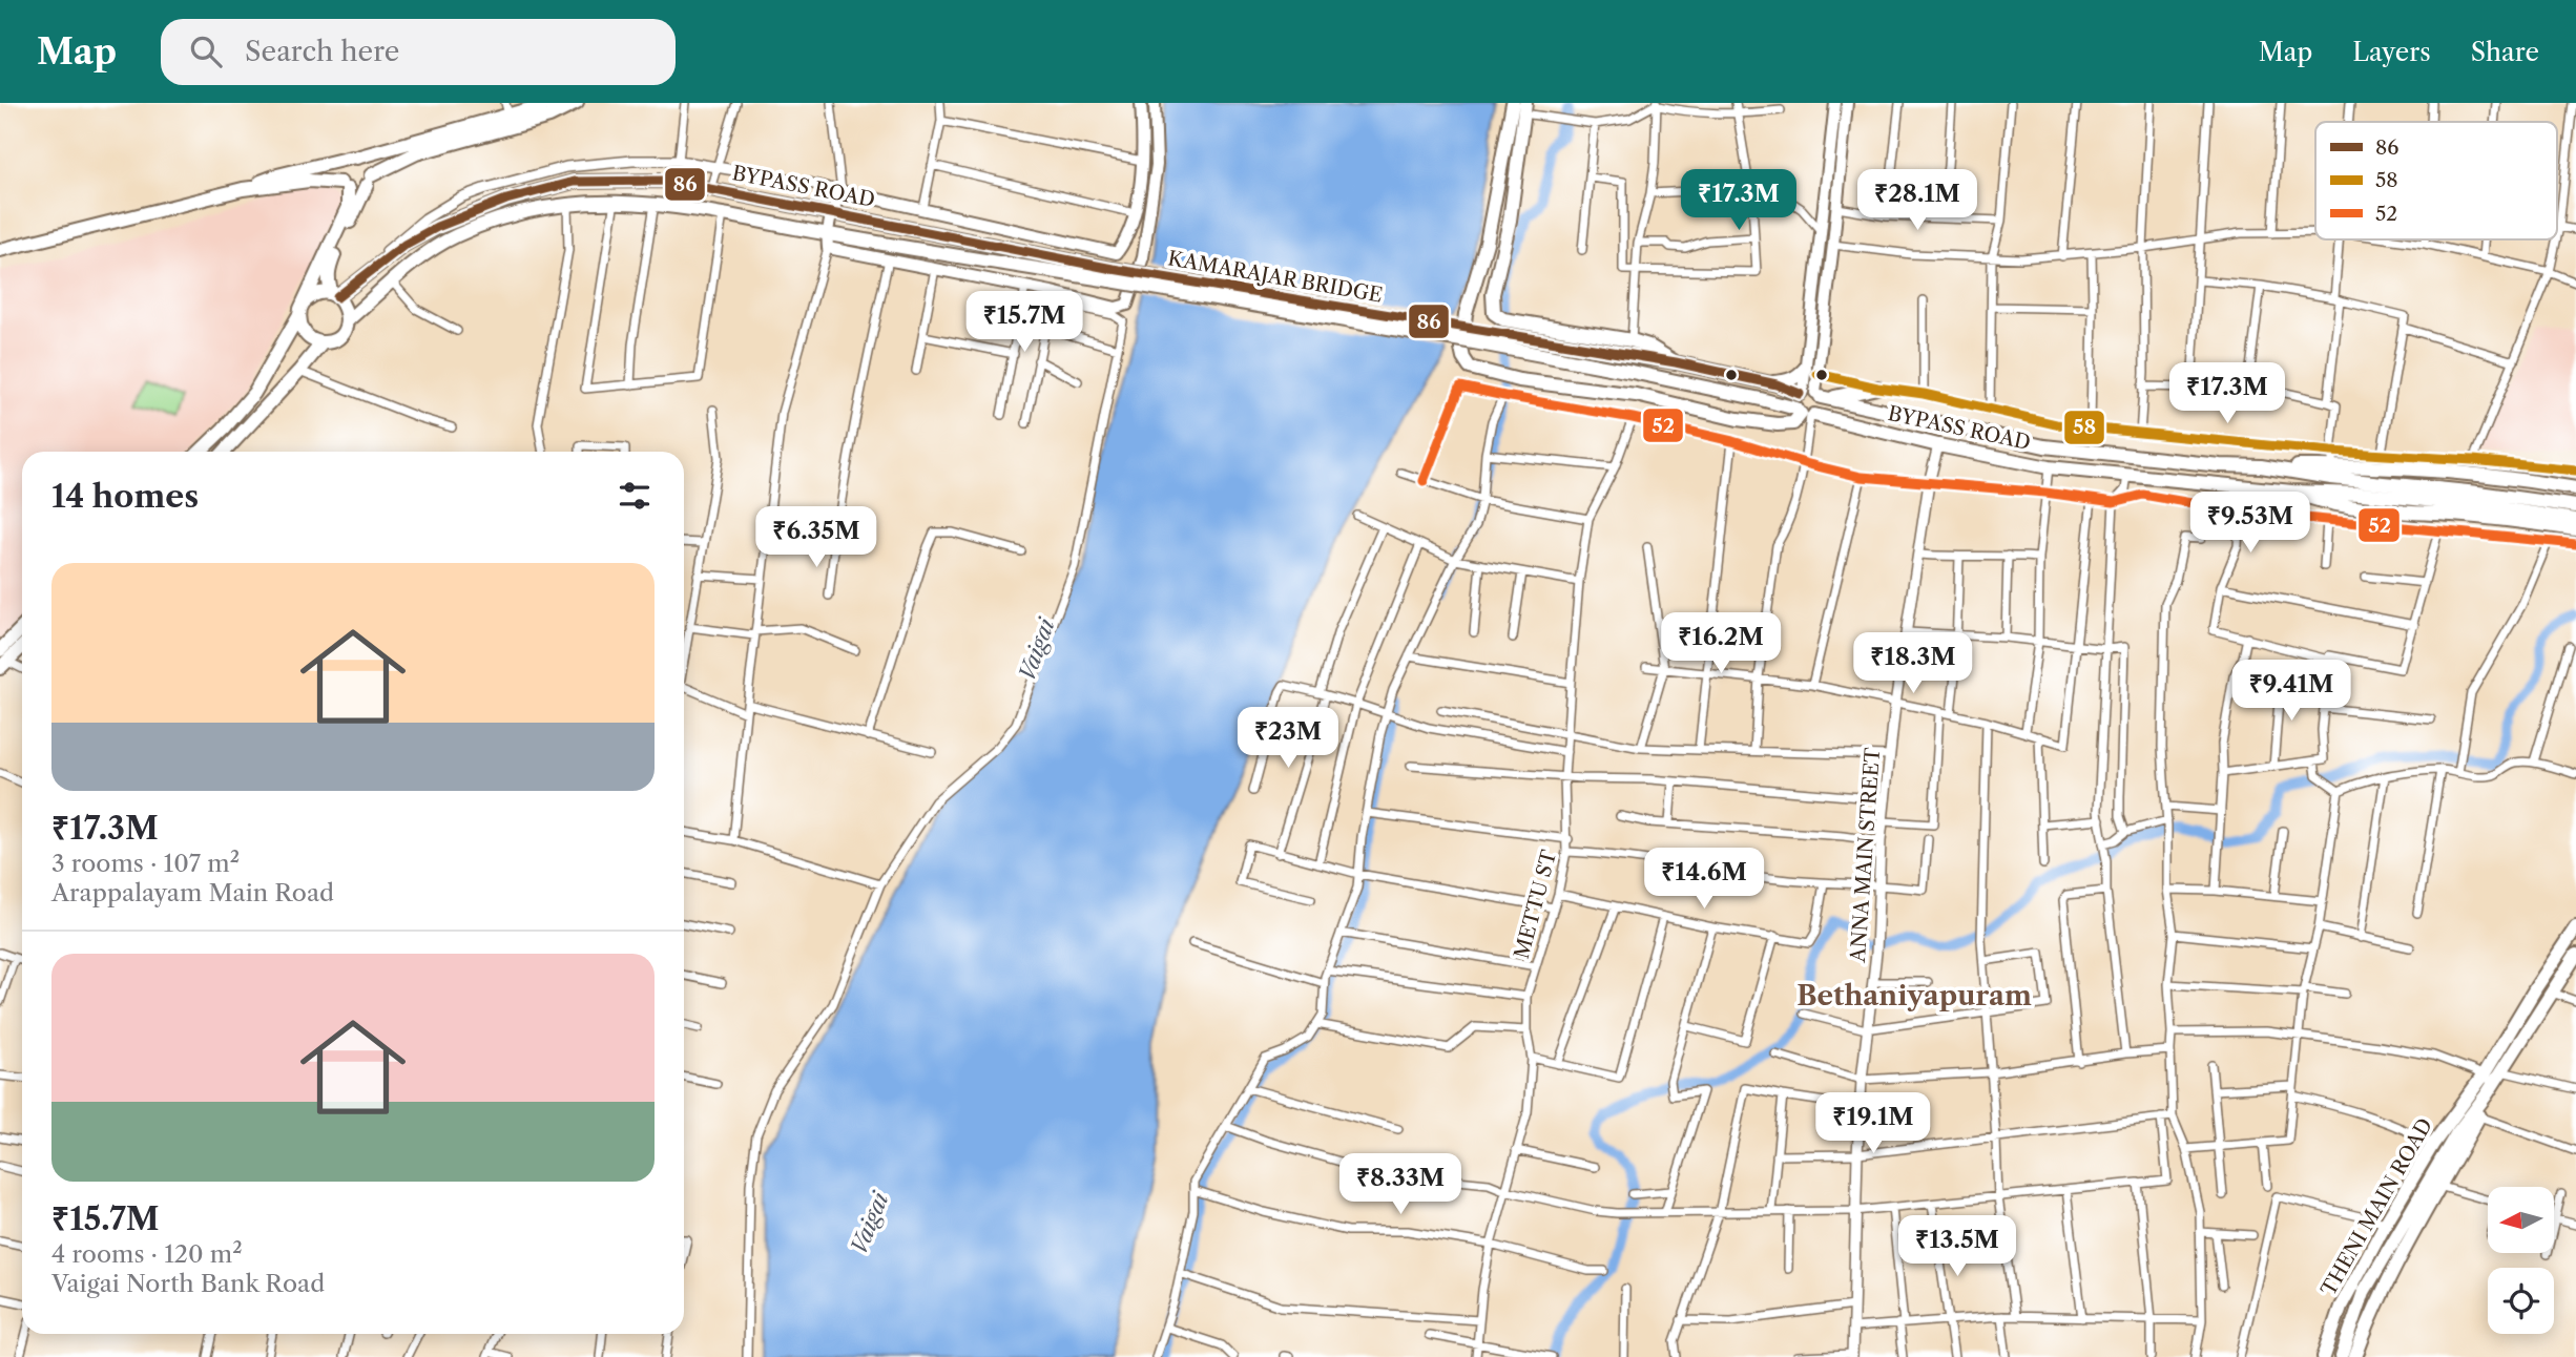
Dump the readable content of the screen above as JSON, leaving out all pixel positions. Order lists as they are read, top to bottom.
{
  "streets": {
    "main road": ["BYPASS ROAD", "KAMARAJAR BRIDGE", "THENI MAIN ROAD"],
    "street": ["ANNA MAIN STREET", "METTU ST"]
  },
  "crossings": [
    ["BYPASS ROAD", "KAMARAJAR BRIDGE"],
    ["BYPASS ROAD", "ANNA MAIN STREET"]
  ],
  "districts": ["Bethaniyapuram"],
  "water": ["Vaigai"],
  "lines": ["transit line 86", "transit line 58", "transit line 52"],
  "legend": ["86", "58", "52"],
  "north": "left",
  "page": {
    "header": "Map",
    "search": "Search here",
    "nav": ["Map", "Layers", "Share"],
    "price": [
      "₹17.3M",
      "₹28.1M",
      "₹15.7M",
      "₹17.3M",
      "₹9.53M",
      "₹6.35M",
      "₹16.2M",
      "₹18.3M",
      "₹9.41M",
      "₹23M",
      "₹14.6M",
      "₹19.1M",
      "₹8.33M",
      "₹13.5M"
    ],
    "heading": "14 homes",
    "list": [
      {
        "name": "₹17.3M",
        "note": "3 rooms · 107 m² · Arappalayam Main Road"
      },
      {
        "name": "₹15.7M",
        "note": "4 rooms · 120 m² · Vaigai North Bank Road"
      }
    ]
  }
}
